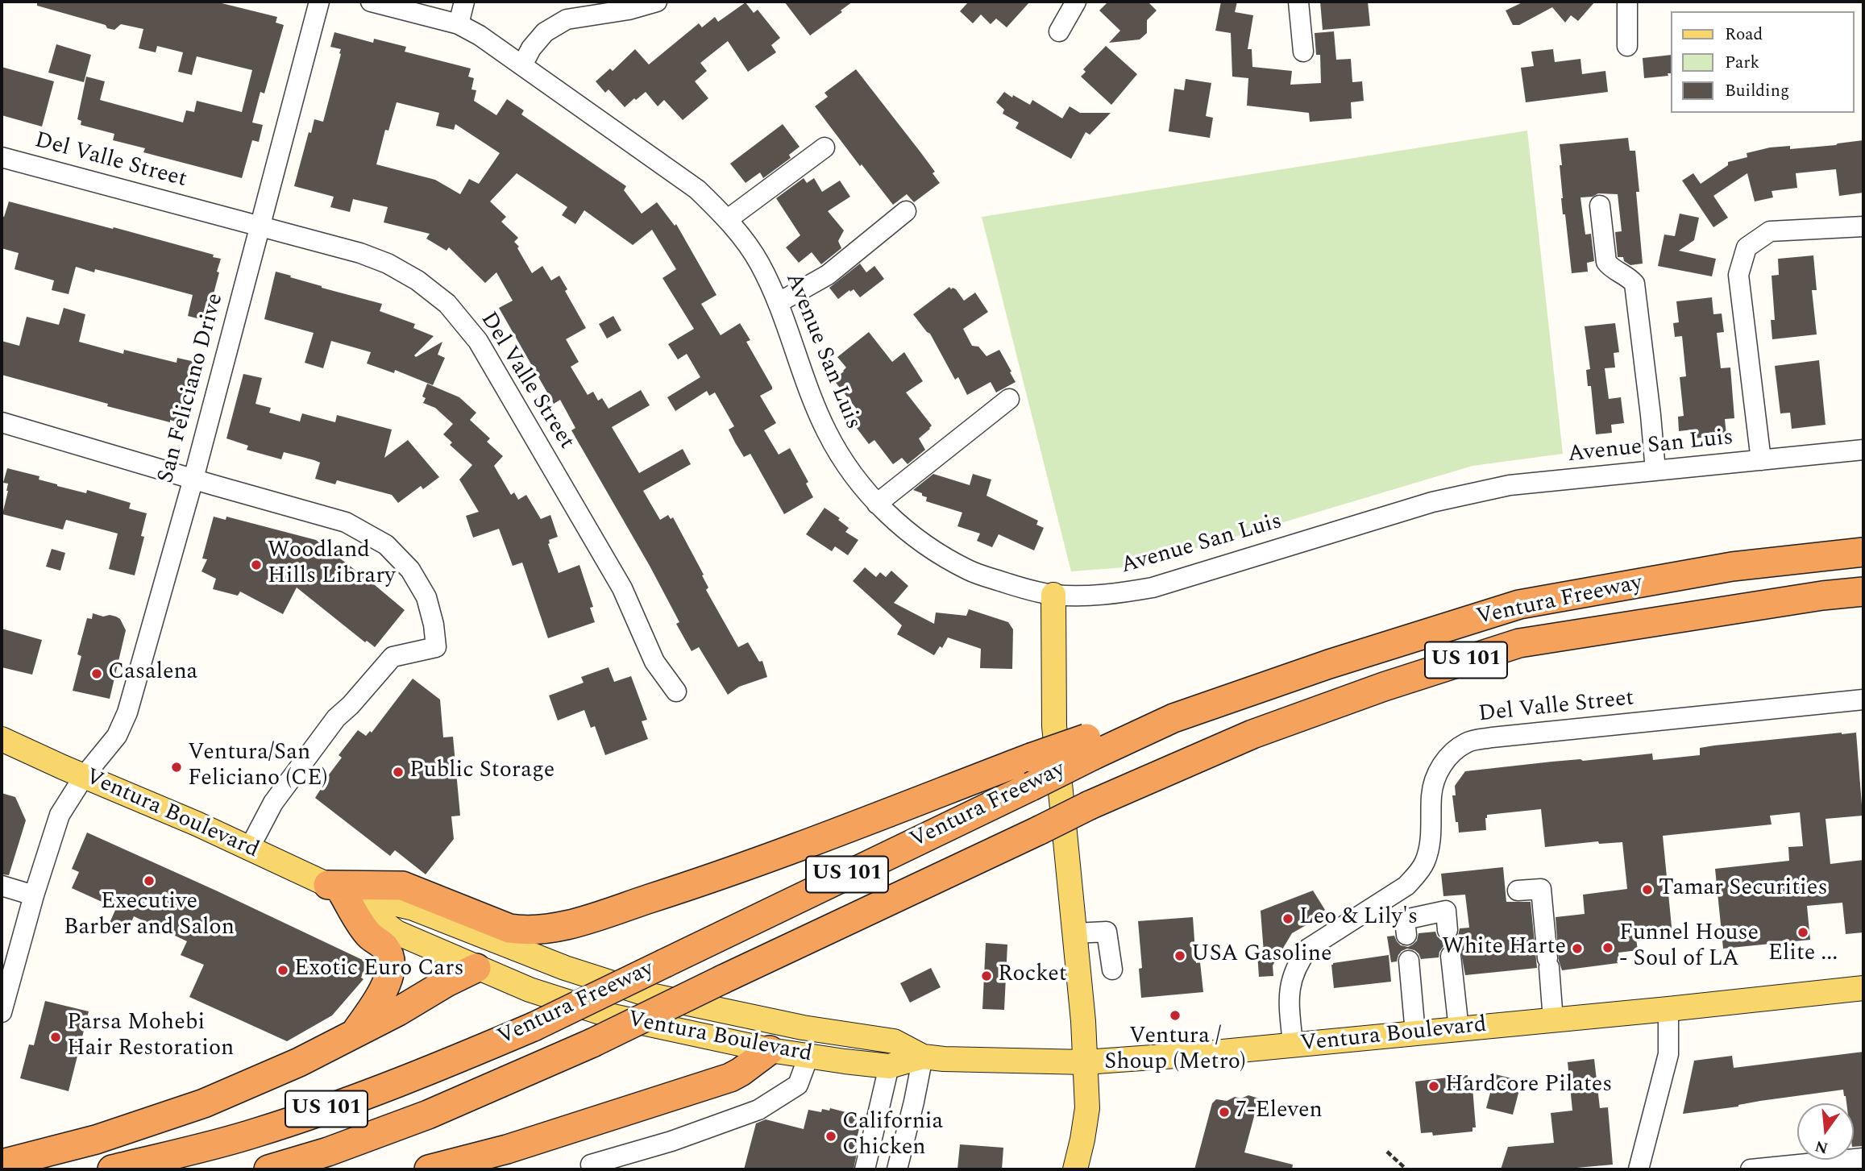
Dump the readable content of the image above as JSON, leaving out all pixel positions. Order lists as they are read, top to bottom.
{
  "streets": {
    "highway": ["Ventura Freeway", "US 101"],
    "main road": ["Ventura Boulevard"],
    "street": ["Del Valle Street", "Avenue San Luis", "San Feliciano Drive"]
  },
  "crossings": [
    ["Del Valle Street", "San Feliciano Drive"],
    ["Del Valle Street", "Ventura Boulevard"],
    ["San Feliciano Drive", "Ventura Boulevard"]
  ],
  "places": [
    "Woodland Hills Library",
    "Casalena",
    "Ventura/San Feliciano (CE)",
    "Public Storage",
    "Executive Barber and Salon",
    "Tamar Securities",
    "Leo & Lily's",
    "Elite ...",
    "Funnel House - Soul of LA",
    "White Harte",
    "USA Gasoline",
    "Exotic Euro Cars",
    "Rocket",
    "Ventura / Shoup (Metro)",
    "Parsa Mohebi Hair Restoration",
    "Hardcore Pilates",
    "7-Eleven",
    "California Chicken"
  ],
  "legend": ["Road", "Park", "Building"],
  "north": "bottom"
}
